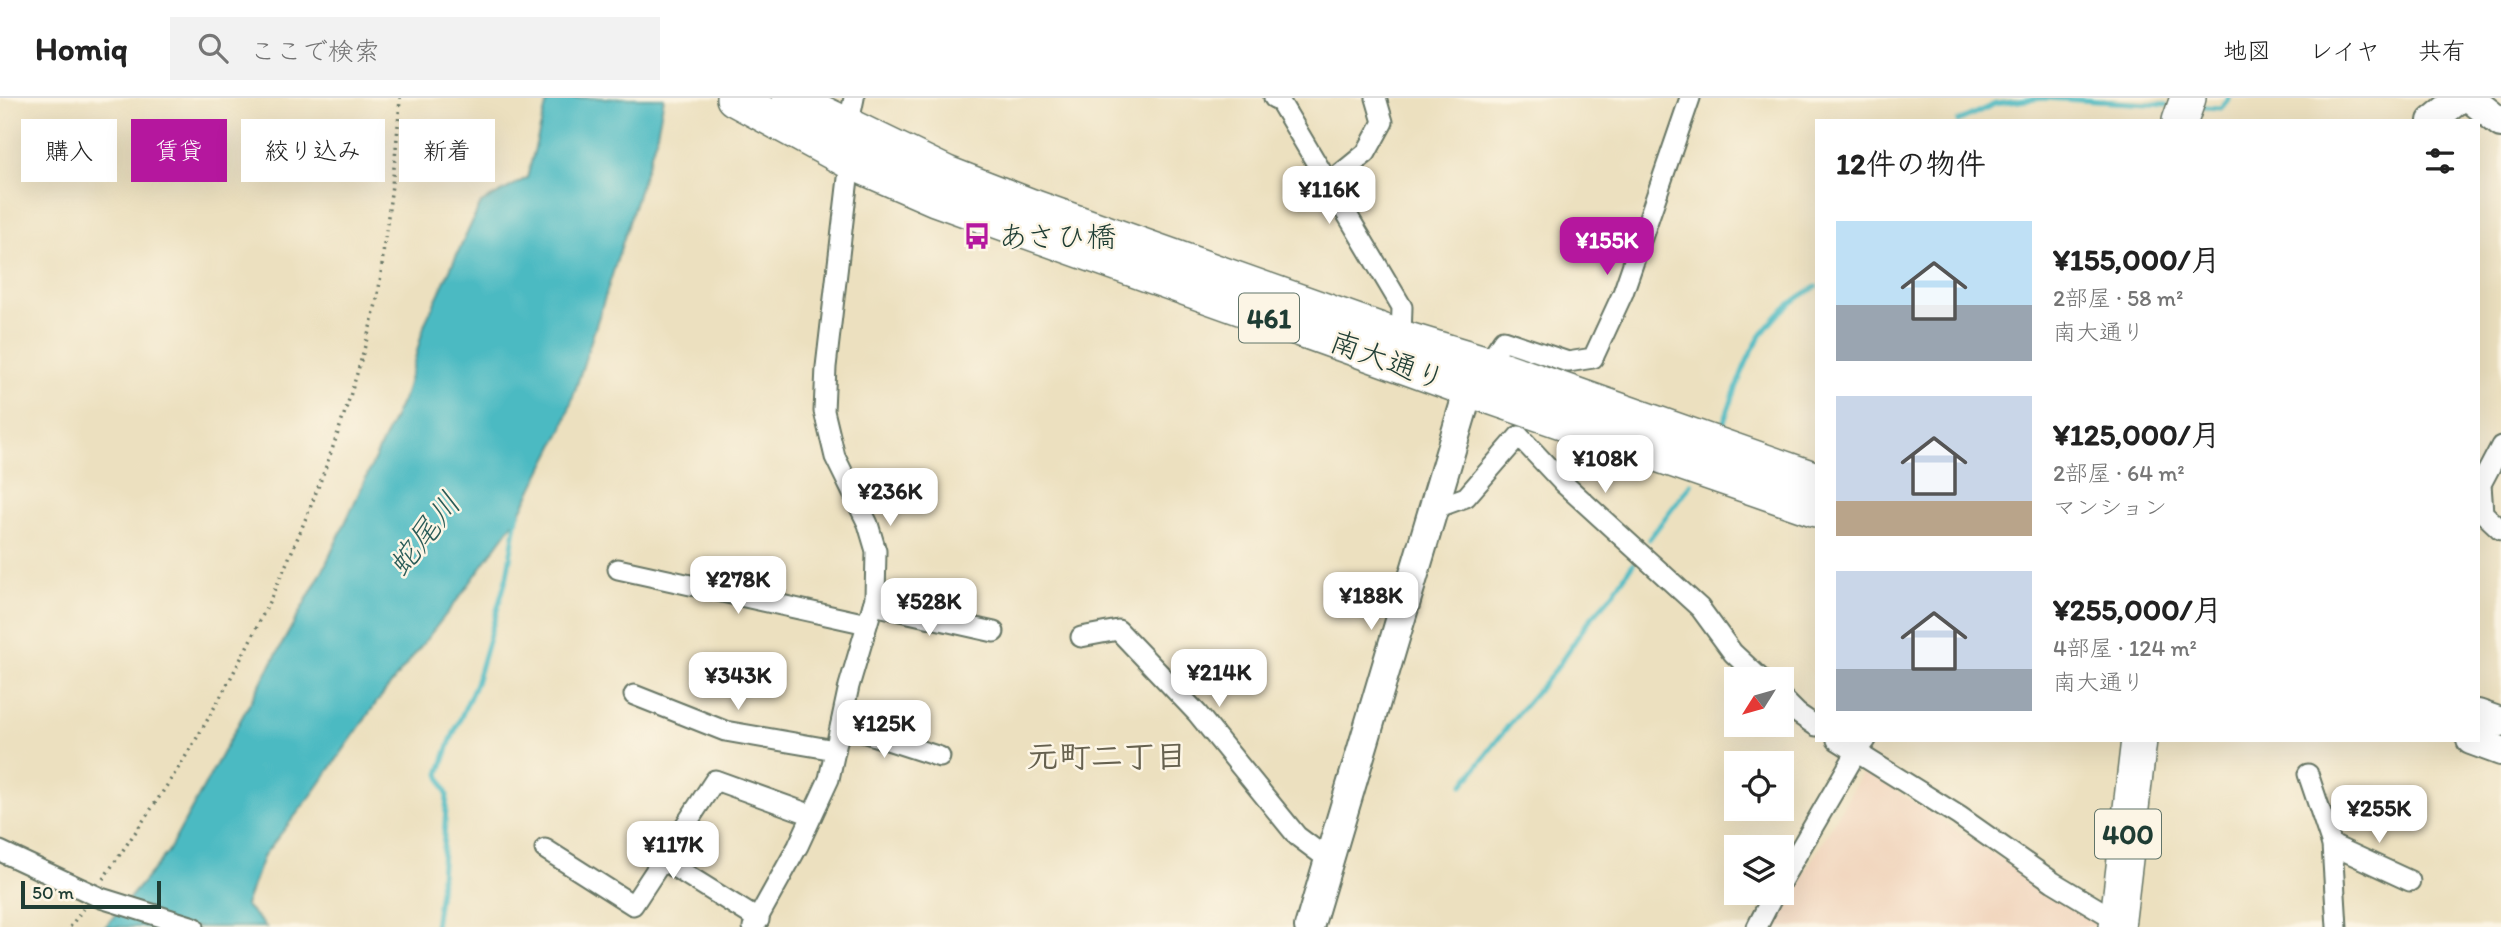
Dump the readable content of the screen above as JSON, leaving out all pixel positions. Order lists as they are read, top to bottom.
{
  "streets": {
    "highway": ["461", "南大通り", "400"]
  },
  "districts": ["元町二丁目"],
  "water": ["蛇尾川"],
  "places": {
    "bus stop": ["あさひ橋"]
  },
  "scale_bar": "50 m",
  "north": "bottom left",
  "page": {
    "header": "Homiq",
    "search": "ここで検索",
    "nav": ["地図", "レイヤ", "共有"],
    "chip": [
      "購入",
      "賃貸",
      "絞り込み",
      "新着"
    ],
    "heading": "12件の物件",
    "price": [
      "¥116K",
      "¥155K",
      "¥108K",
      "¥236K",
      "¥278K",
      "¥188K",
      "¥528K",
      "¥214K",
      "¥343K",
      "¥125K",
      "¥255K",
      "¥117K"
    ],
    "list": [
      {
        "name": "¥155,000/月",
        "note": "2部屋 · 58 m² · 南大通り"
      },
      {
        "name": "¥125,000/月",
        "note": "2部屋 · 64 m² · マンション"
      },
      {
        "name": "¥255,000/月",
        "note": "4部屋 · 124 m² · 南大通り"
      }
    ],
    "scale": "50 m"
  }
}
